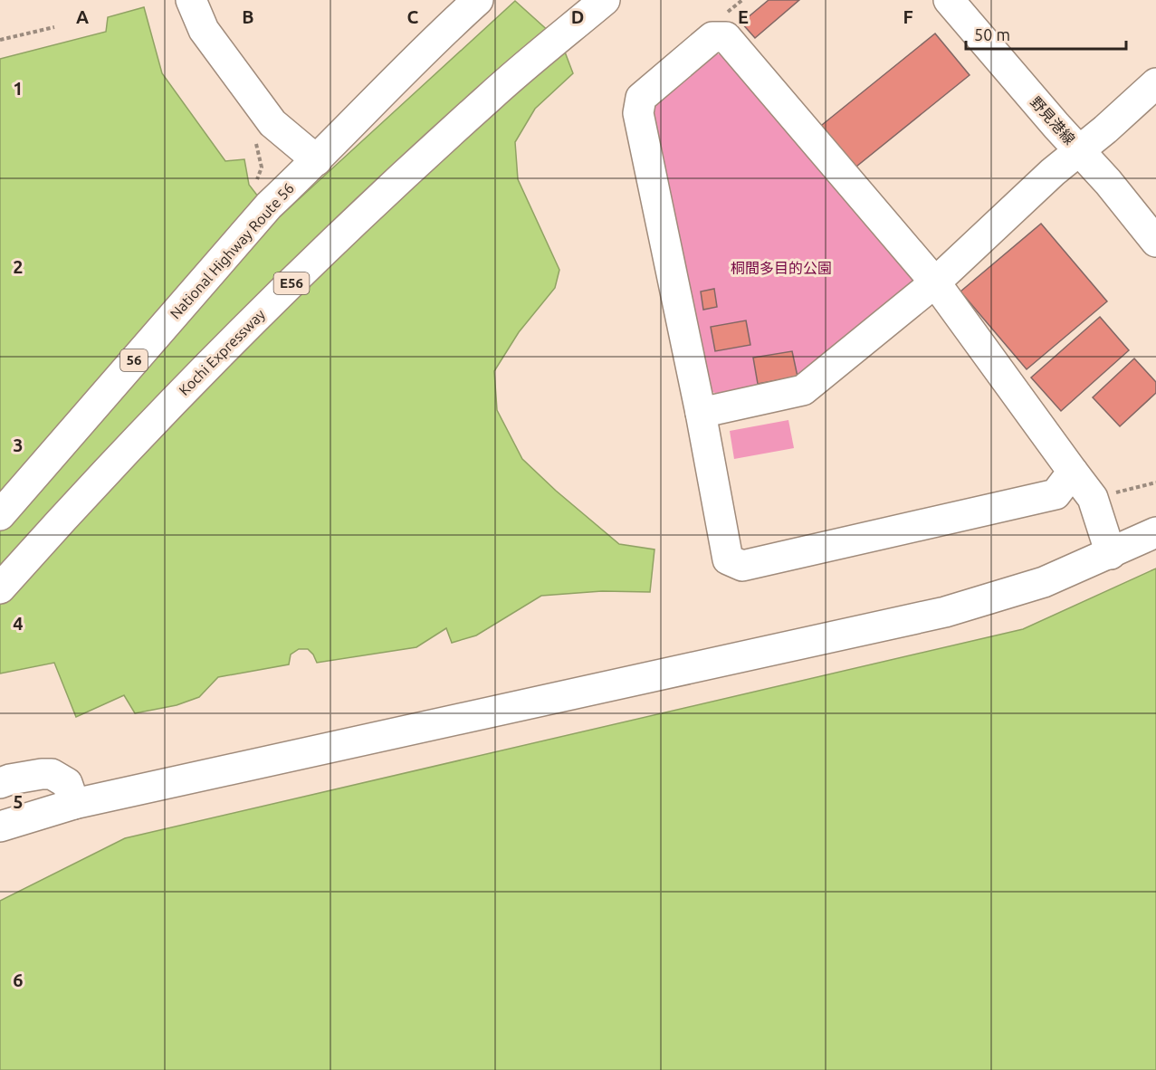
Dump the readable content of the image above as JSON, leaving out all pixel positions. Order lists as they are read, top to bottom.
{
  "streets": {
    "main road": [
      "野見港線",
      "National Highway Route 56",
      "E56",
      "Kochi Expressway",
      "56"
    ]
  },
  "parks": ["桐間多目的公園"],
  "scale_bar": "50 m",
  "grid": {
    "columns": [
      "A",
      "B",
      "C",
      "D",
      "E",
      "F"
    ],
    "rows": [
      "1",
      "2",
      "3",
      "4",
      "5",
      "6"
    ]
  }
}
